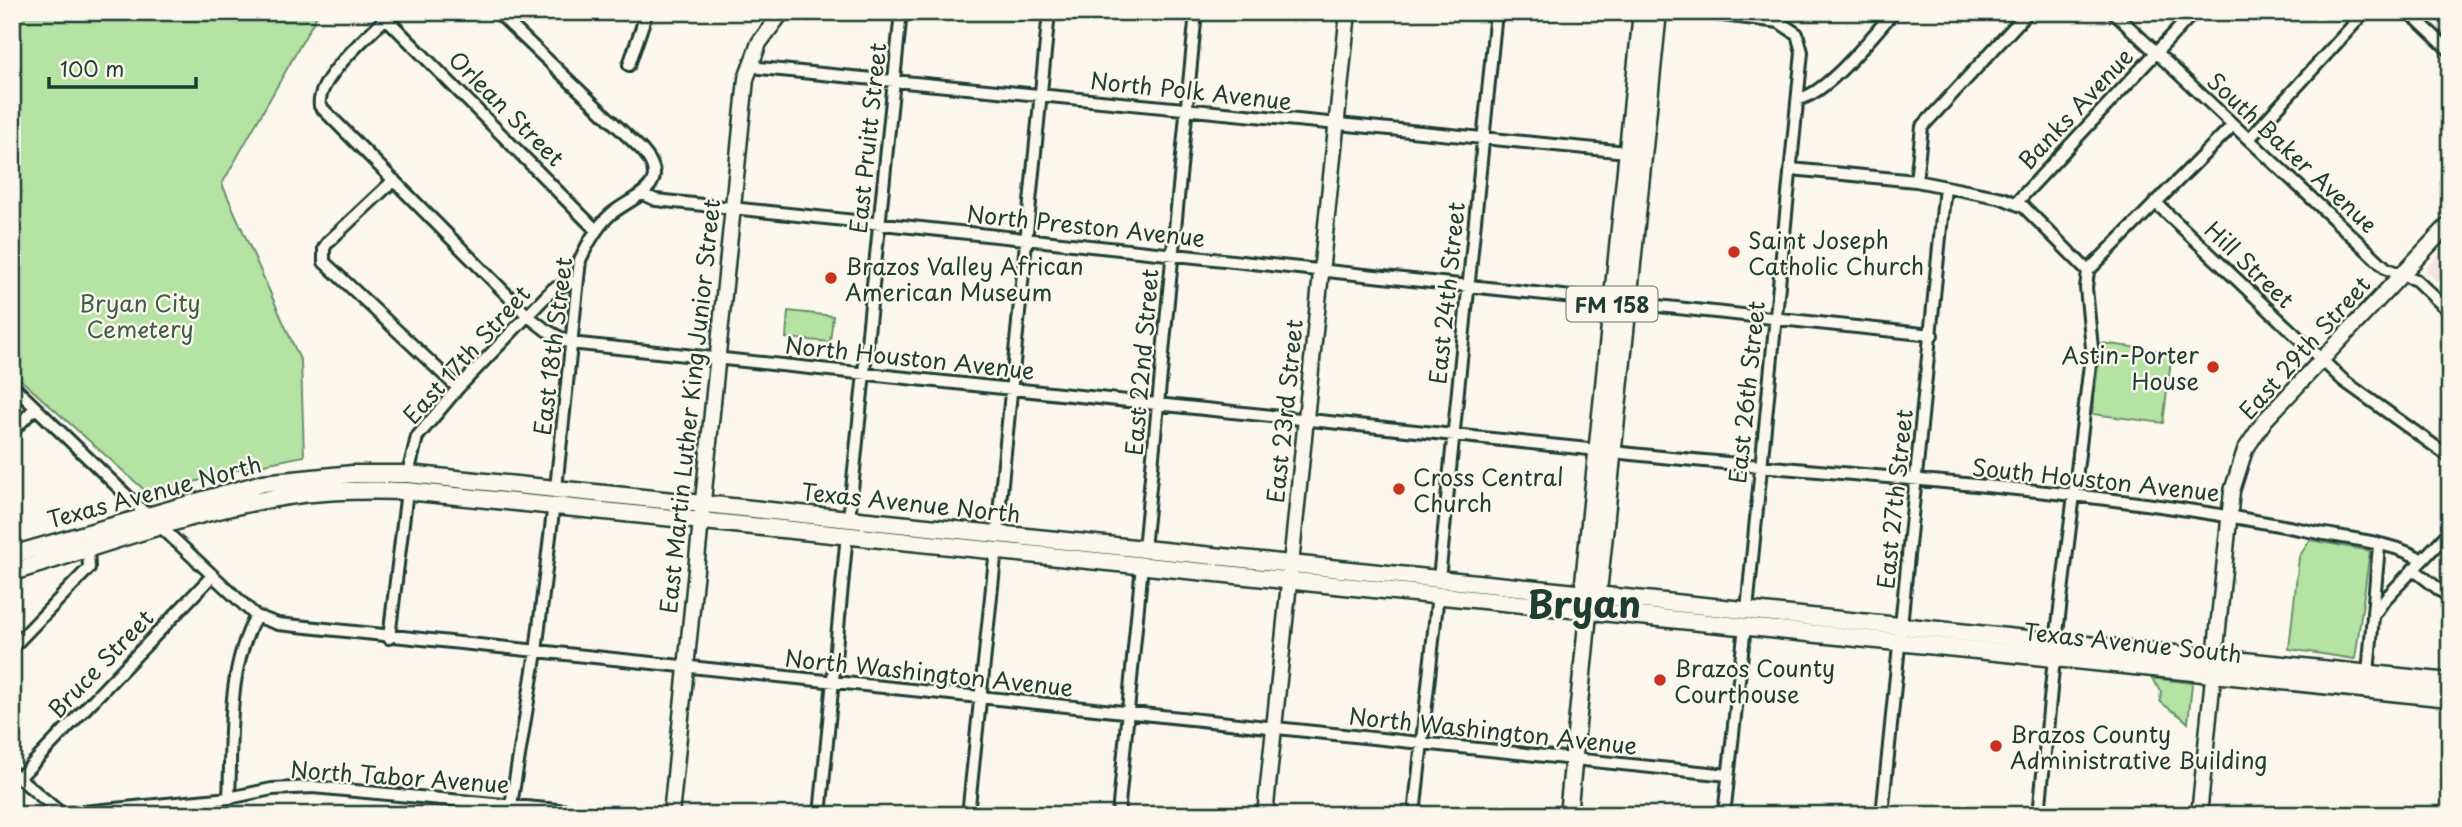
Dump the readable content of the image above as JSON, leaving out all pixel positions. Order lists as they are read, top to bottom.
{
  "streets": {
    "main road": ["FM 158", "Texas Avenue North", "Texas Avenue South"],
    "street": [
      "North Polk Avenue",
      "Orlean Street",
      "Banks Avenue",
      "East Pruitt Street",
      "South Baker Avenue",
      "North Preston Avenue",
      "Hill Street",
      "East 24th Street",
      "East 18th Street",
      "East 29th Street",
      "East 17th Street",
      "North Houston Avenue",
      "East 22nd Street",
      "East 26th Street",
      "East Martin Luther King Junior Street",
      "East 23rd Street",
      "South Houston Avenue",
      "East 27th Street",
      "Bruce Street",
      "North Washington Avenue",
      "North Tabor Avenue"
    ]
  },
  "crossings": [
    ["North Polk Avenue", "East Pruitt Street"],
    ["North Polk Avenue", "East 24th Street"],
    ["North Polk Avenue", "FM 158"],
    ["North Polk Avenue", "East 22nd Street"],
    ["North Polk Avenue", "East Martin Luther King Junior Street"],
    ["North Polk Avenue", "East 23rd Street"],
    ["Orlean Street", "East 18th Street"],
    ["Orlean Street", "North Houston Avenue"],
    ["Banks Avenue", "South Baker Avenue"],
    ["East Pruitt Street", "North Preston Avenue"],
    ["East Pruitt Street", "North Houston Avenue"],
    ["East Pruitt Street", "Texas Avenue North"],
    ["East Pruitt Street", "North Washington Avenue"],
    ["South Baker Avenue", "East 29th Street"],
    ["North Preston Avenue", "East 24th Street"],
    ["North Preston Avenue", "FM 158"],
    ["North Preston Avenue", "East 18th Street"],
    ["North Preston Avenue", "East 22nd Street"],
    ["North Preston Avenue", "East 26th Street"],
    ["North Preston Avenue", "East Martin Luther King Junior Street"],
    ["North Preston Avenue", "East 23rd Street"],
    ["North Preston Avenue", "East 27th Street"],
    ["Hill Street", "East 29th Street"],
    ["East 24th Street", "North Houston Avenue"],
    ["East 24th Street", "Texas Avenue North"],
    ["East 24th Street", "North Washington Avenue"],
    ["FM 158", "North Houston Avenue"],
    ["FM 158", "Texas Avenue North"],
    ["FM 158", "North Washington Avenue"],
    ["East 18th Street", "East 17th Street"],
    ["East 18th Street", "North Houston Avenue"],
    ["East 18th Street", "Texas Avenue North"],
    ["East 18th Street", "North Washington Avenue"],
    ["East 18th Street", "North Tabor Avenue"],
    ["East 29th Street", "South Houston Avenue"],
    ["East 29th Street", "Texas Avenue South"],
    ["East 17th Street", "North Houston Avenue"],
    ["East 17th Street", "Texas Avenue North"],
    ["North Houston Avenue", "East 22nd Street"],
    ["North Houston Avenue", "East 26th Street"],
    ["North Houston Avenue", "East Martin Luther King Junior Street"],
    ["North Houston Avenue", "East 23rd Street"],
    ["North Houston Avenue", "South Houston Avenue"],
    ["East 22nd Street", "Texas Avenue North"],
    ["East 22nd Street", "North Washington Avenue"],
    ["East 26th Street", "South Houston Avenue"],
    ["East 26th Street", "Texas Avenue North"],
    ["East 26th Street", "North Washington Avenue"],
    ["East Martin Luther King Junior Street", "Texas Avenue North"],
    ["East Martin Luther King Junior Street", "North Washington Avenue"],
    ["East 23rd Street", "Texas Avenue North"],
    ["East 23rd Street", "North Washington Avenue"],
    ["South Houston Avenue", "East 27th Street"],
    ["Texas Avenue North", "Texas Avenue South"],
    ["Texas Avenue North", "North Washington Avenue"],
    ["East 27th Street", "Texas Avenue South"],
    ["Bruce Street", "North Washington Avenue"]
  ],
  "districts": ["Bryan"],
  "parks": ["Bryan City Cemetery"],
  "places": [
    "Saint Joseph Catholic Church",
    "Brazos Valley African American Museum",
    "Astin-Porter House",
    "Cross Central Church",
    "Brazos County Courthouse",
    "Brazos County Administrative Building"
  ],
  "scale_bar": "100 m"
}
